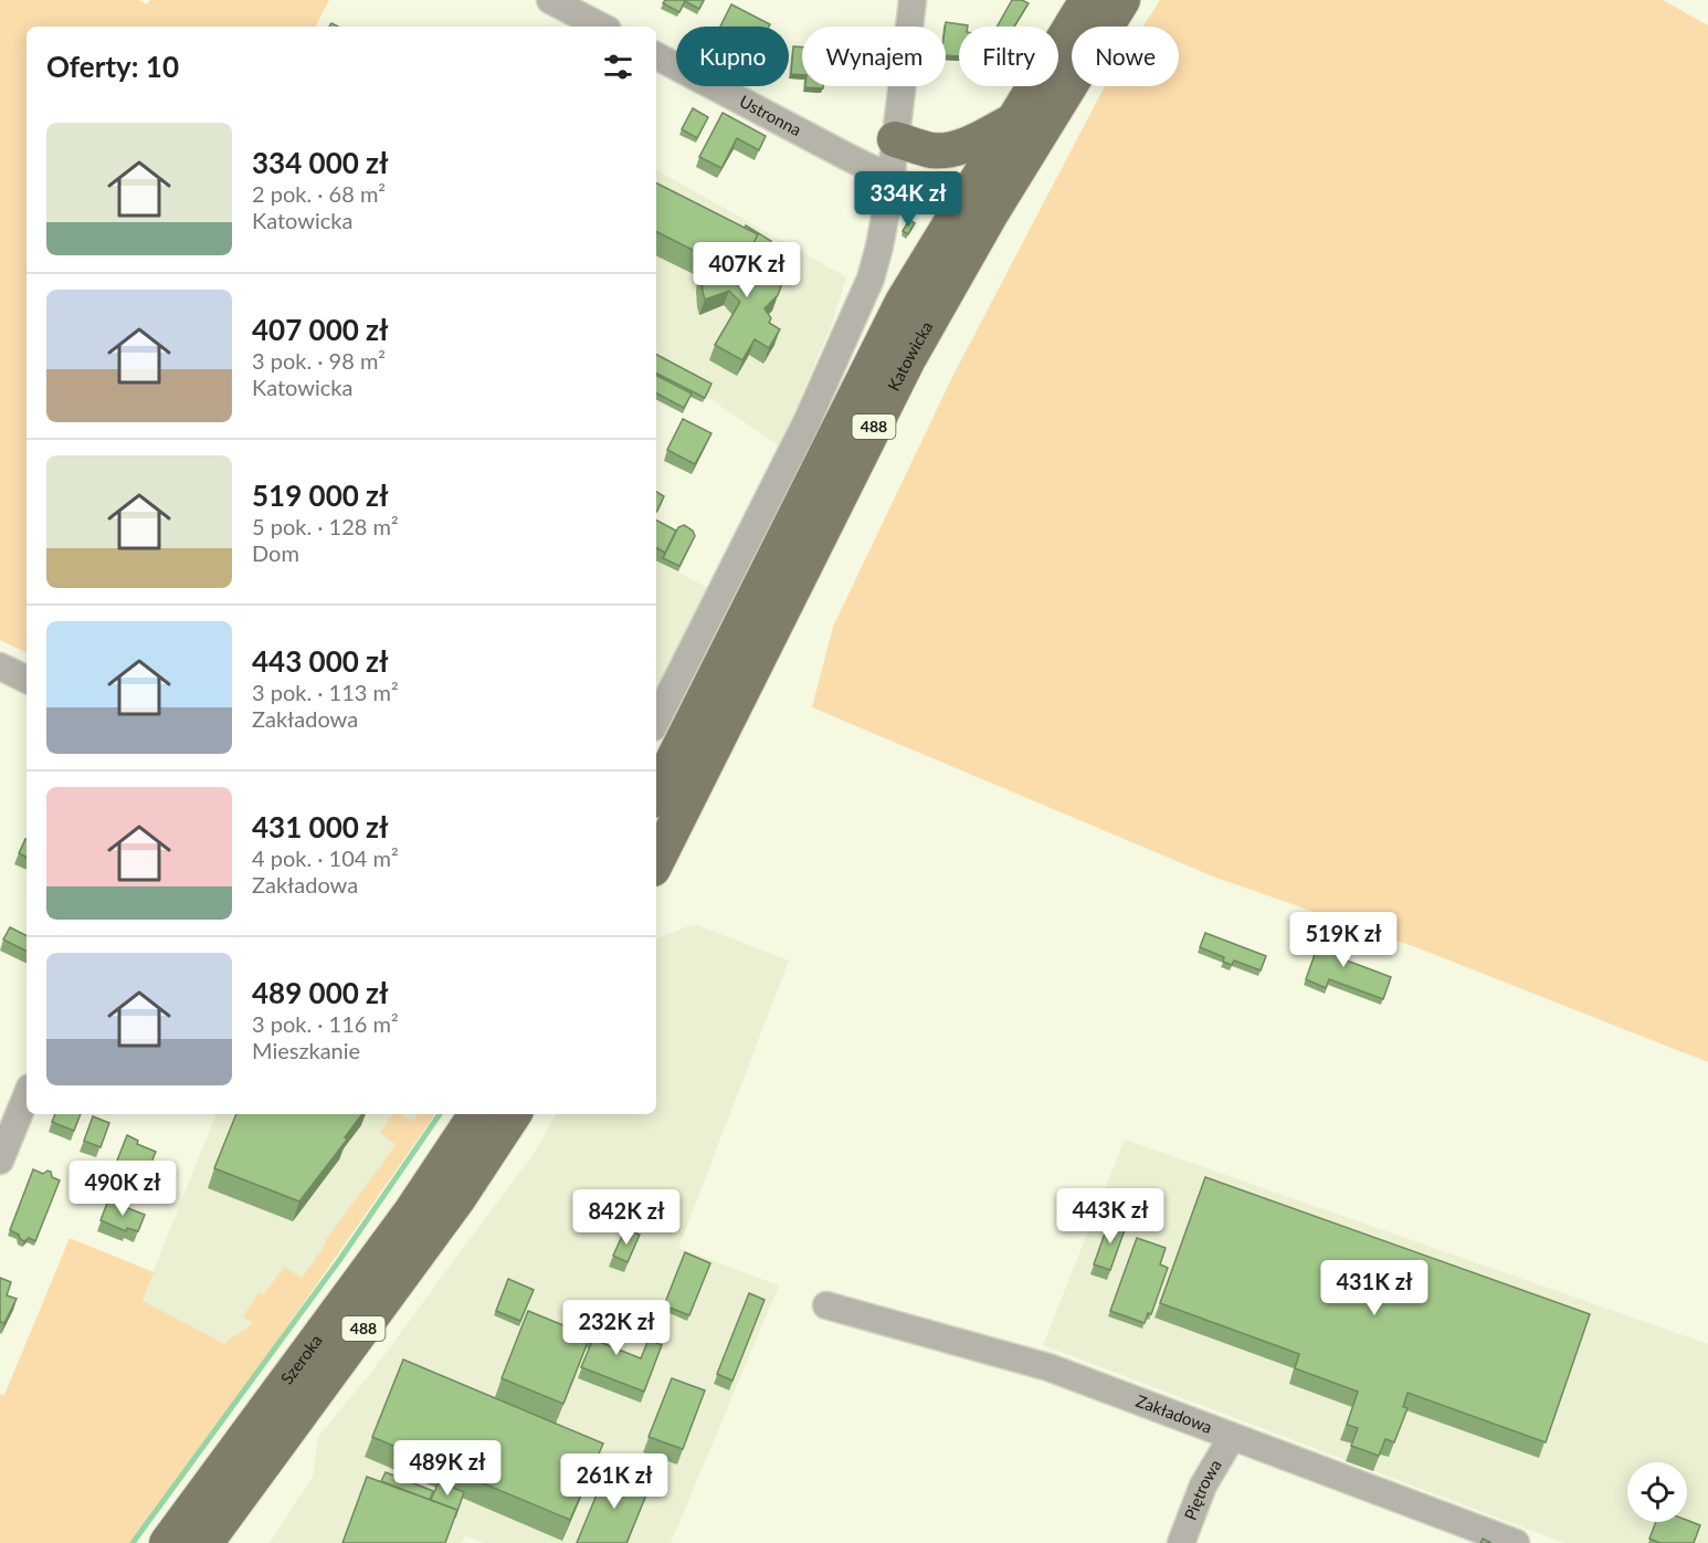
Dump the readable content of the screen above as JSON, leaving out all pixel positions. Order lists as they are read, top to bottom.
{
  "streets": {
    "main road": ["Katowicka", "488", "Szeroka"],
    "street": ["Ustronna", "Zakładowa", "Piętrowa"]
  },
  "crossings": [
    ["Zakładowa", "Piętrowa"]
  ],
  "page": {
    "chip": [
      "Kupno",
      "Wynajem",
      "Filtry",
      "Nowe"
    ],
    "heading": "Oferty: 10",
    "list": [
      {
        "name": "334 000 zł",
        "note": "2 pok. · 68 m² · Katowicka"
      },
      {
        "name": "407 000 zł",
        "note": "3 pok. · 98 m² · Katowicka"
      },
      {
        "name": "519 000 zł",
        "note": "5 pok. · 128 m² · Dom"
      },
      {
        "name": "443 000 zł",
        "note": "3 pok. · 113 m² · Zakładowa"
      },
      {
        "name": "431 000 zł",
        "note": "4 pok. · 104 m² · Zakładowa"
      },
      {
        "name": "489 000 zł",
        "note": "3 pok. · 116 m² · Mieszkanie"
      }
    ],
    "price": [
      "334K zł",
      "407K zł",
      "519K zł",
      "490K zł",
      "443K zł",
      "842K zł",
      "431K zł",
      "232K zł",
      "489K zł",
      "261K zł"
    ]
  }
}
